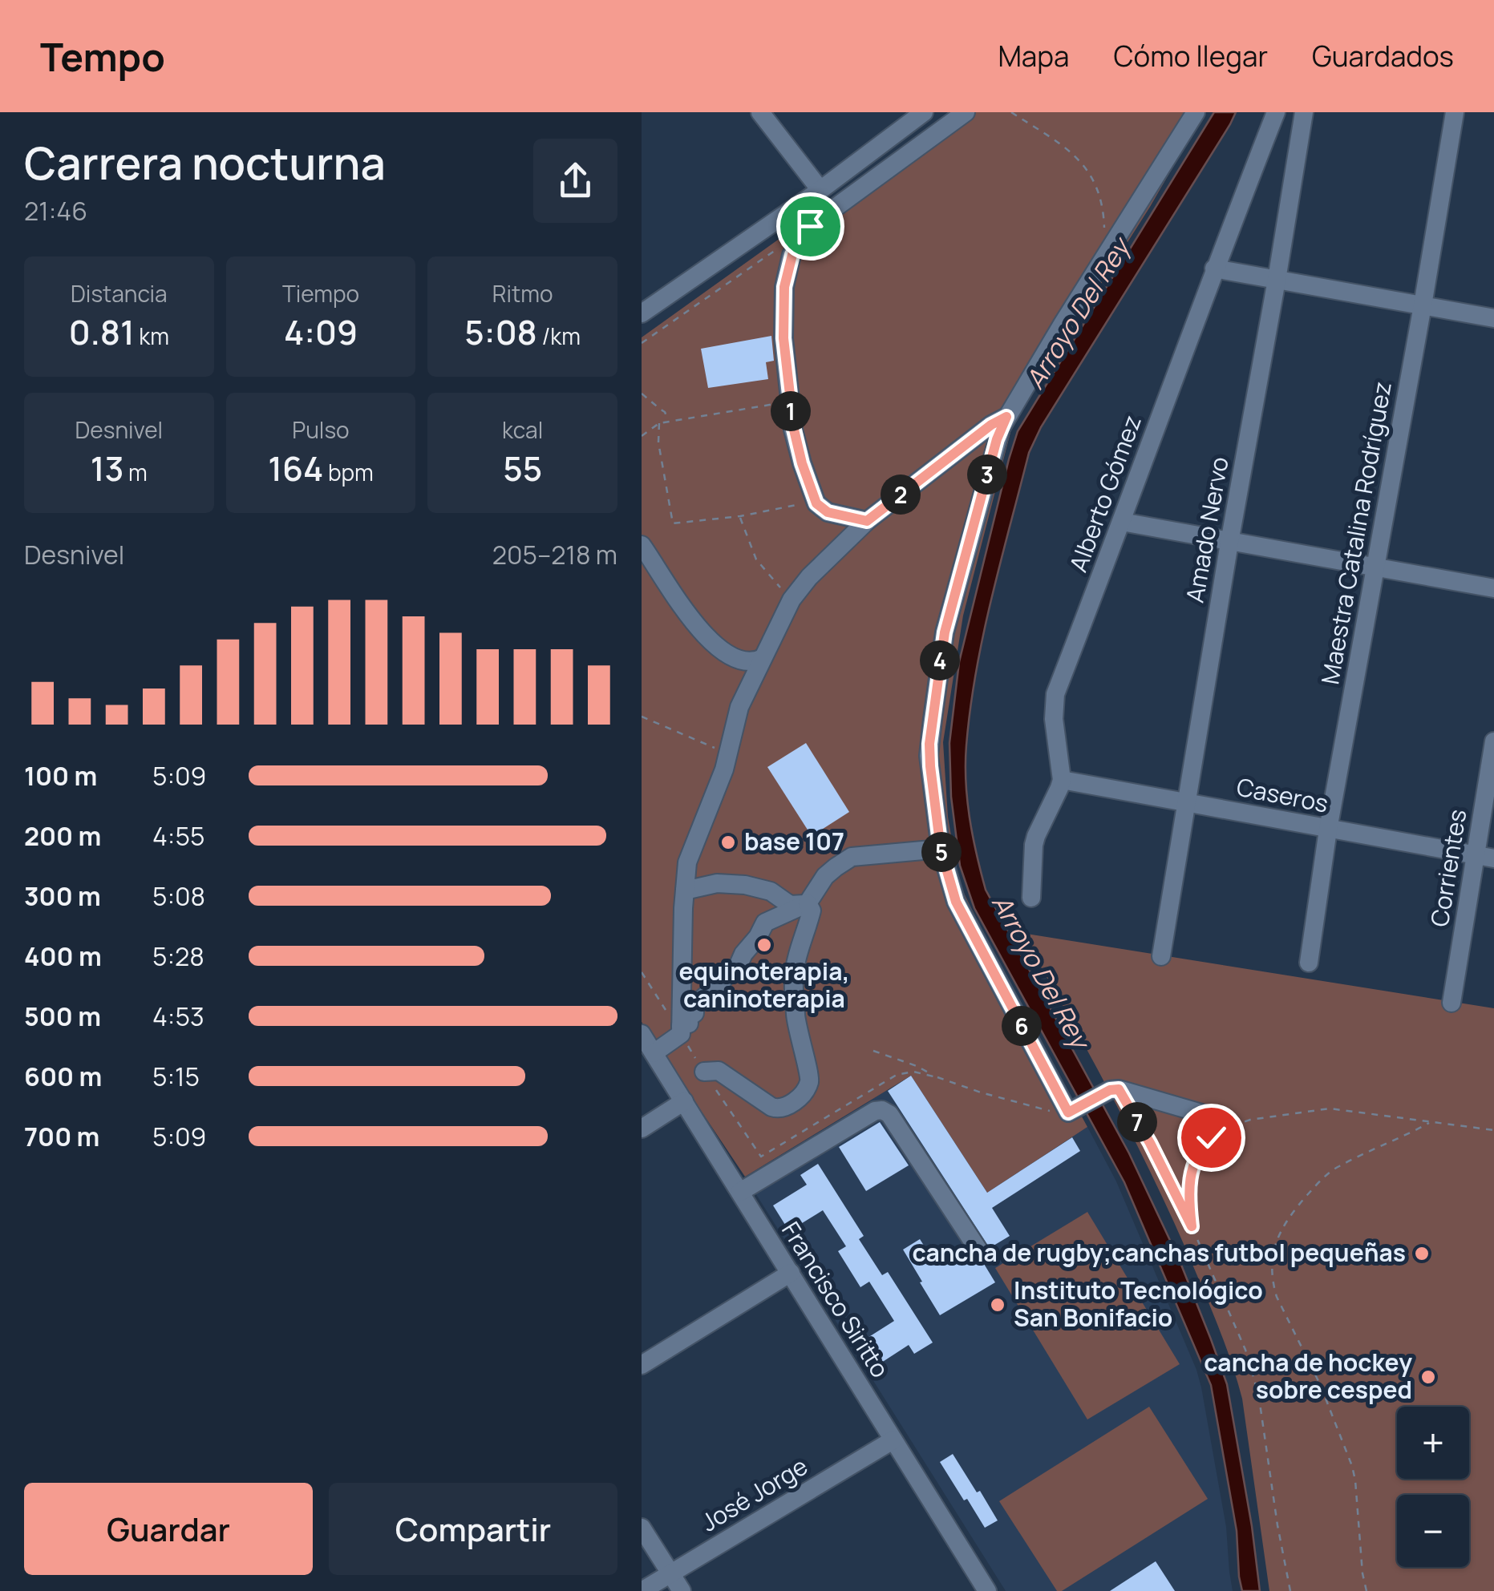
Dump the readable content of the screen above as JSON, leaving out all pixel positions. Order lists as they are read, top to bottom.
{
  "streets": {
    "street": [
      "Alberto Gómez",
      "Amado Nervo",
      "Maestra Catalina Rodríguez",
      "Caseros",
      "Corrientes",
      "Francisco Siritto",
      "José Jorge"
    ]
  },
  "crossings": [
    ["Alberto Gómez", "Caseros"],
    ["Amado Nervo", "Caseros"],
    ["Maestra Catalina Rodríguez", "Caseros"],
    ["Caseros", "Corrientes"],
    ["Francisco Siritto", "José Jorge"]
  ],
  "water": ["Arroyo Del Rey"],
  "places": [
    "base 107",
    "equinoterapia, caninoterapia",
    "cancha de rugby;canchas futbol pequeñas",
    "Instituto Tecnológico San Bonifacio",
    "cancha de hockey sobre cesped"
  ],
  "page": {
    "header": "Tempo",
    "nav": ["Mapa", "Cómo llegar", "Guardados"],
    "heading": ["Carrera nocturna", "21:46"],
    "stats": [
      ["Distancia", "0.81 km"],
      ["Tiempo", "4:09"],
      ["Ritmo", "5:08 /km"],
      ["Desnivel", "13 m"],
      ["Pulso", "164 bpm"],
      ["kcal", "55"]
    ],
    "pins": [
      "1",
      "3",
      "2",
      "4",
      "5",
      "6",
      "7"
    ],
    "chart": ["Desnivel", "205–218 m"],
    "list": [
      {
        "name": "100 m",
        "note": "5:09"
      },
      {
        "name": "200 m",
        "note": "4:55"
      },
      {
        "name": "300 m",
        "note": "5:08"
      },
      {
        "name": "400 m",
        "note": "5:28"
      },
      {
        "name": "500 m",
        "note": "4:53"
      },
      {
        "name": "600 m",
        "note": "5:15"
      },
      {
        "name": "700 m",
        "note": "5:09"
      }
    ],
    "map_buttons": ["+", "−"],
    "buttons": ["Guardar", "Compartir"]
  }
}
